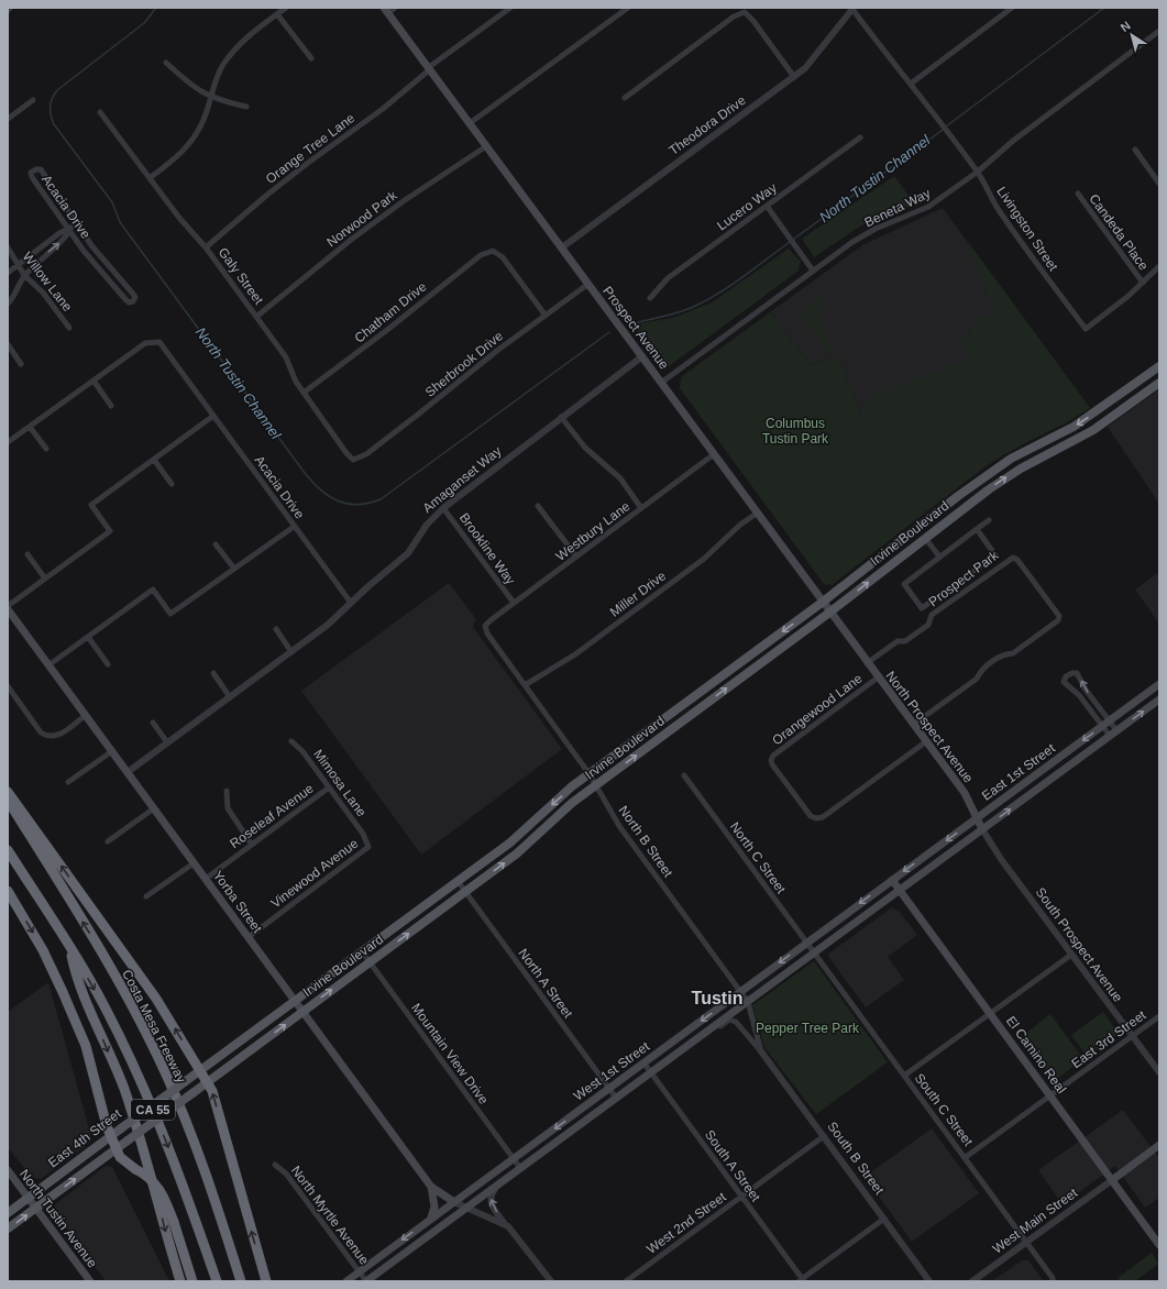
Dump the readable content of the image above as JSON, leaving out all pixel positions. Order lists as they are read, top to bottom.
{
  "streets": {
    "highway": ["Costa Mesa Freeway", "CA 55"],
    "main road": [
      "Prospect Avenue",
      "Irvine Boulevard",
      "North Prospect Avenue",
      "East 1st Street",
      "Yorba Street",
      "El Camino Real",
      "West 1st Street",
      "East 4th Street",
      "North Tustin Avenue"
    ],
    "street": [
      "Theodora Drive",
      "Orange Tree Lane",
      "Acacia Drive",
      "Lucero Way",
      "Beneta Way",
      "Norwood Park",
      "Livingston Street",
      "Candeda Place",
      "Galy Street",
      "Willow Lane",
      "Chatham Drive",
      "Sherbrook Drive",
      "Amaganset Way",
      "Westbury Lane",
      "Brookline Way",
      "Prospect Park",
      "Miller Drive",
      "Orangewood Lane",
      "Mimosa Lane",
      "Roseleaf Avenue",
      "North B Street",
      "North C Street",
      "Vinewood Avenue",
      "South Prospect Avenue",
      "North A Street",
      "East 3rd Street",
      "Mountain View Drive",
      "South C Street",
      "South B Street",
      "South A Street",
      "North Myrtle Avenue",
      "West Main Street",
      "West 2nd Street"
    ]
  },
  "crossings": [
    ["Theodora Drive", "Prospect Avenue"],
    ["Orange Tree Lane", "Galy Street"],
    ["Orange Tree Lane", "Prospect Avenue"],
    ["Acacia Drive", "Amaganset Way"],
    ["Beneta Way", "Livingston Street"],
    ["Beneta Way", "Prospect Avenue"],
    ["Norwood Park", "Galy Street"],
    ["Norwood Park", "Prospect Avenue"],
    ["Livingston Street", "Candeda Place"],
    ["Galy Street", "Chatham Drive"],
    ["Galy Street", "Sherbrook Drive"],
    ["Chatham Drive", "Sherbrook Drive"],
    ["Prospect Avenue", "Sherbrook Drive"],
    ["Prospect Avenue", "Amaganset Way"],
    ["Prospect Avenue", "Westbury Lane"],
    ["Prospect Avenue", "Irvine Boulevard"],
    ["Prospect Avenue", "Prospect Park"],
    ["Prospect Avenue", "Miller Drive"],
    ["Prospect Avenue", "North Prospect Avenue"],
    ["Amaganset Way", "Brookline Way"],
    ["Amaganset Way", "Yorba Street"],
    ["Westbury Lane", "Brookline Way"],
    ["Westbury Lane", "North B Street"],
    ["Irvine Boulevard", "North B Street"],
    ["Irvine Boulevard", "Yorba Street"],
    ["Irvine Boulevard", "North A Street"],
    ["Irvine Boulevard", "Mountain View Drive"],
    ["Irvine Boulevard", "East 4th Street"],
    ["Prospect Park", "North Prospect Avenue"],
    ["Miller Drive", "North B Street"],
    ["Orangewood Lane", "North Prospect Avenue"],
    ["North Prospect Avenue", "East 1st Street"],
    ["North Prospect Avenue", "South Prospect Avenue"],
    ["East 1st Street", "South Prospect Avenue"],
    ["East 1st Street", "El Camino Real"],
    ["East 1st Street", "West 1st Street"],
    ["Mimosa Lane", "Roseleaf Avenue"],
    ["Mimosa Lane", "Vinewood Avenue"],
    ["Roseleaf Avenue", "Yorba Street"],
    ["North B Street", "West 1st Street"],
    ["North B Street", "South B Street"],
    ["North C Street", "West 1st Street"],
    ["North C Street", "South C Street"],
    ["Vinewood Avenue", "Yorba Street"],
    ["Yorba Street", "West 1st Street"],
    ["South Prospect Avenue", "East 3rd Street"],
    ["North A Street", "West 1st Street"],
    ["East 3rd Street", "El Camino Real"],
    ["East 3rd Street", "South C Street"],
    ["Mountain View Drive", "West 1st Street"],
    ["El Camino Real", "West 1st Street"],
    ["El Camino Real", "West Main Street"],
    ["West 1st Street", "South C Street"],
    ["West 1st Street", "South B Street"],
    ["West 1st Street", "South A Street"],
    ["West 1st Street", "North Myrtle Avenue"],
    ["South C Street", "West Main Street"],
    ["East 4th Street", "North Tustin Avenue"],
    ["South B Street", "West 2nd Street"],
    ["South A Street", "West 2nd Street"]
  ],
  "districts": ["Tustin"],
  "water": ["North Tustin Channel"],
  "parks": ["Columbus Tustin Park", "Pepper Tree Park"],
  "north": "top left"
}
